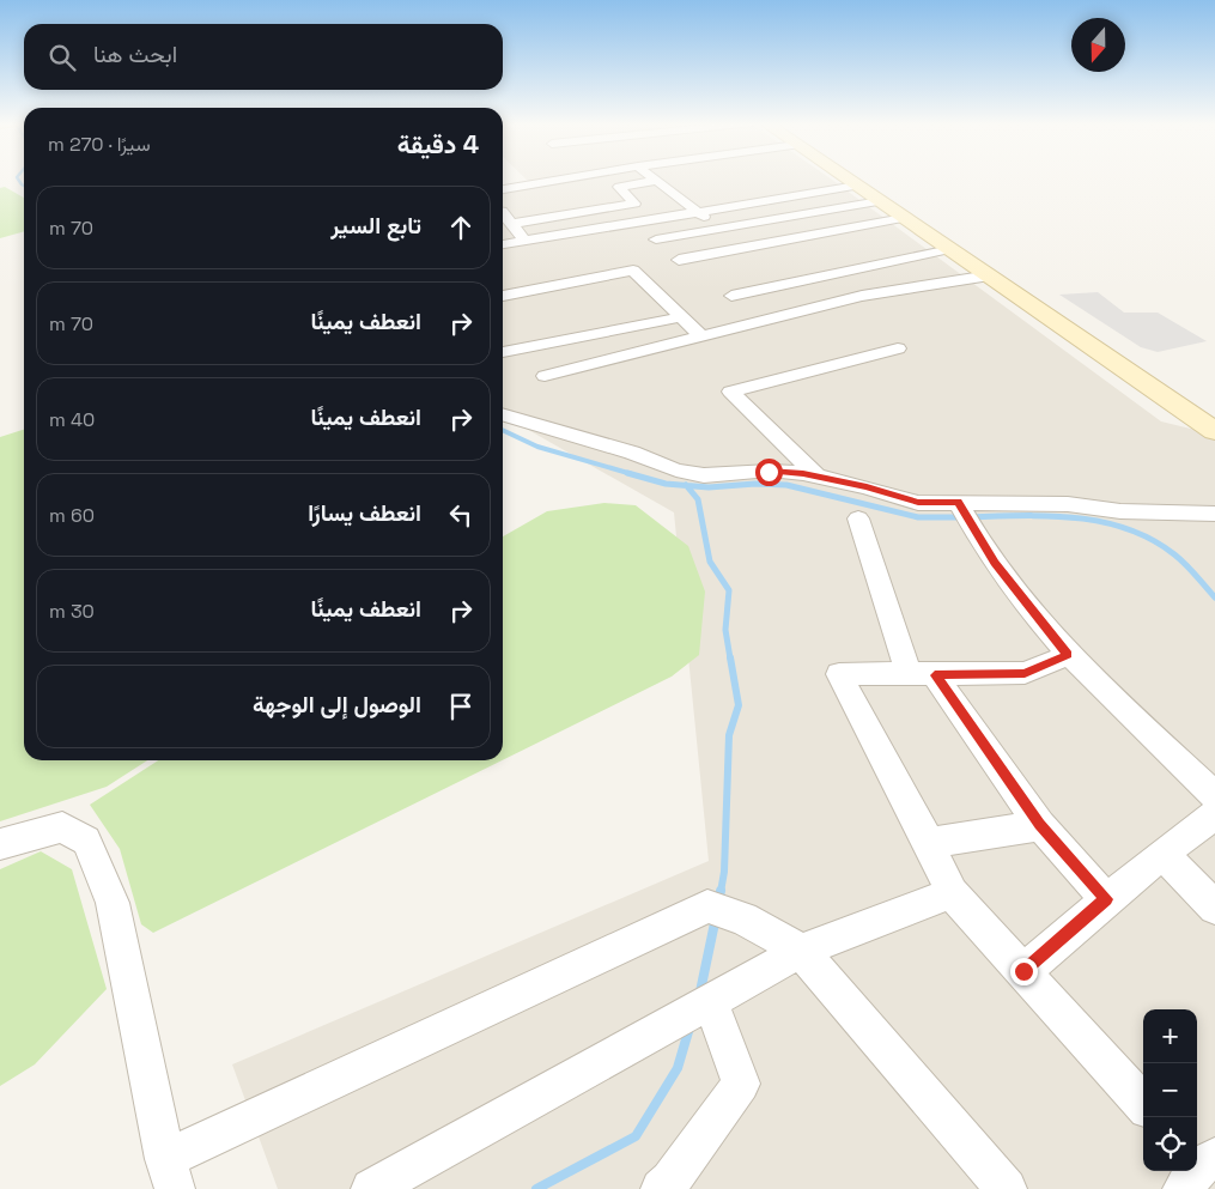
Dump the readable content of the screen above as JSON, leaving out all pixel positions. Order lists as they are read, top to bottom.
{
  "north": "bottom",
  "page": {
    "search": "ابحث هنا",
    "heading": ["4 دقيقة", "سيرًا · 270 m"],
    "list": [
      ["تابع السير", "70 m"],
      ["انعطف يمينًا", "70 m"],
      ["انعطف يمينًا", "40 m"],
      ["انعطف يسارًا", "60 m"],
      ["انعطف يمينًا", "30 m"],
      "الوصول إلى الوجهة"
    ],
    "map_buttons": ["+", "−"]
  }
}
